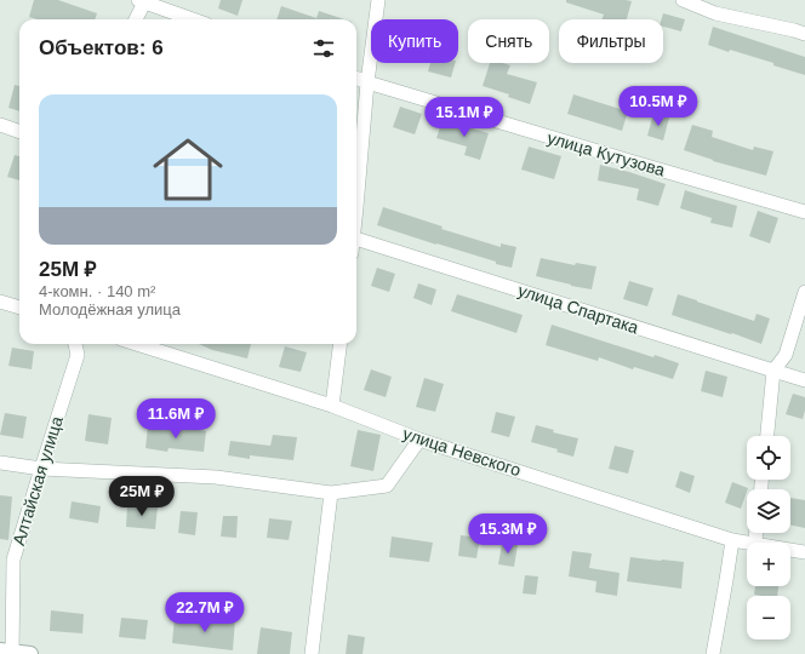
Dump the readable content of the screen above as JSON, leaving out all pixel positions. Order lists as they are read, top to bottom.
{
  "streets": {
    "street": [
      "улица Кутузова",
      "улица Спартака",
      "улица Невского",
      "Алтайская улица"
    ]
  },
  "page": {
    "chip": ["Купить", "Снять", "Фильтры"],
    "heading": "Объектов: 6",
    "list": [
      {
        "name": "25M ₽",
        "note": "4-комн. · 140 m² · Молодёжная улица"
      }
    ],
    "price": [
      "10.5M ₽",
      "15.1M ₽",
      "11.6M ₽",
      "25M ₽",
      "15.3M ₽",
      "22.7M ₽"
    ],
    "map_buttons": ["+", "−"]
  }
}
